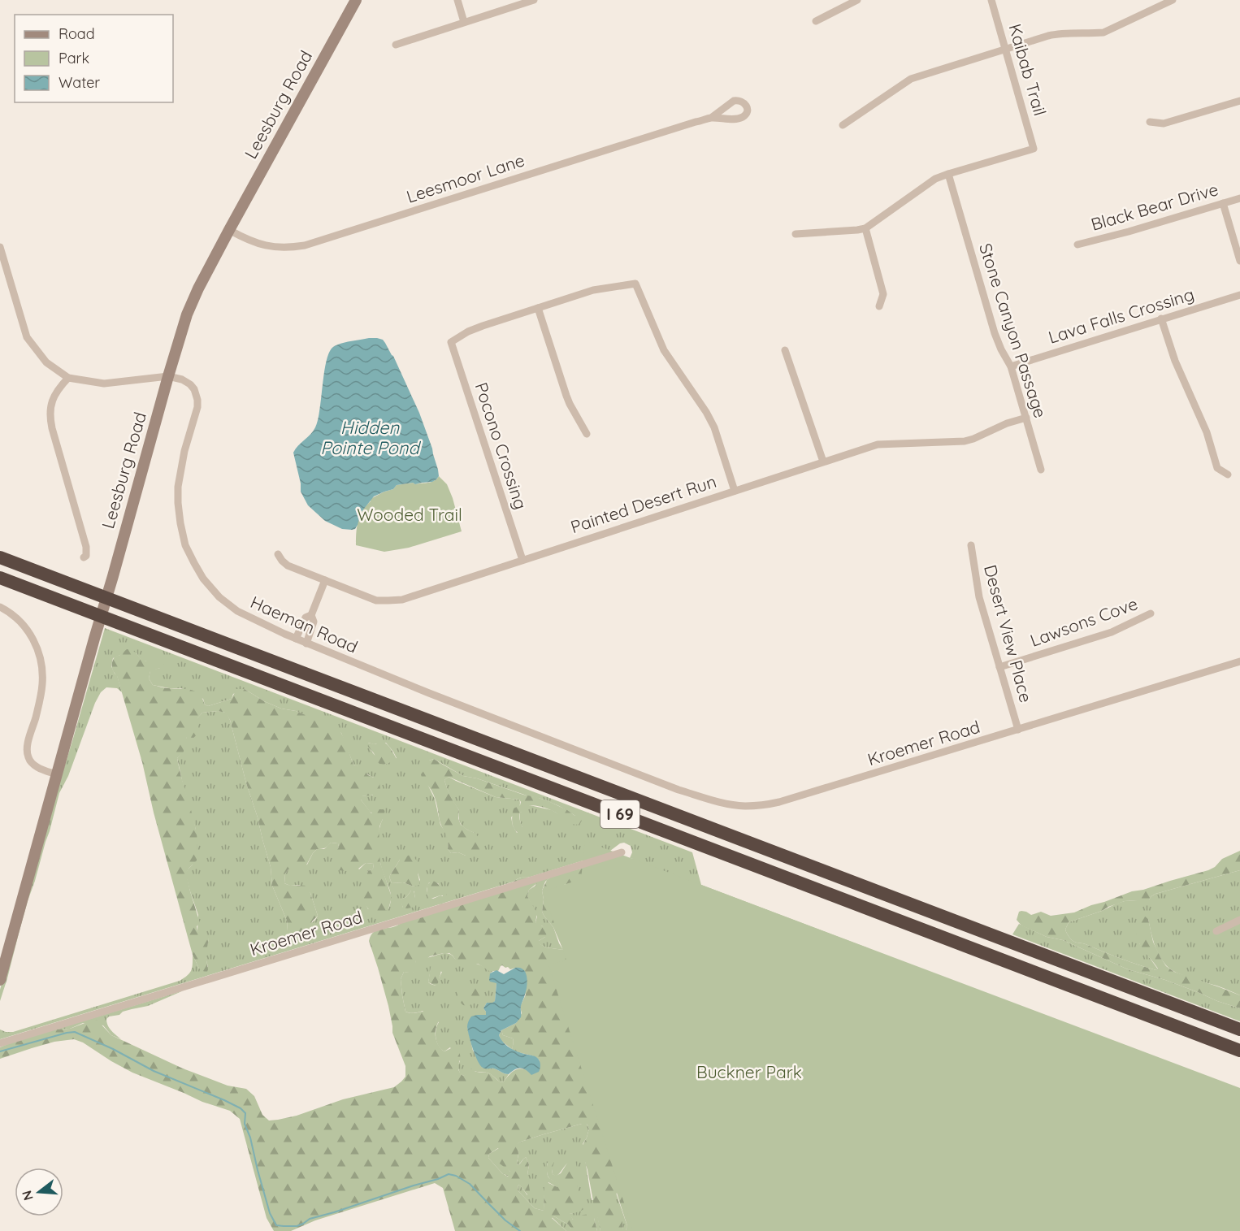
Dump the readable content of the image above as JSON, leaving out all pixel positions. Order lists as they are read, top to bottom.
{
  "streets": {
    "highway": ["I 69"],
    "main road": ["Leesburg Road"],
    "street": [
      "Kaibab Trail",
      "Leesmoor Lane",
      "Black Bear Drive",
      "Lava Falls Crossing",
      "Stone Canyon Passage",
      "Pocono Crossing",
      "Painted Desert Run",
      "Lawsons Cove",
      "Haeman Road",
      "Desert View Place",
      "Kroemer Road"
    ]
  },
  "crossings": [
    ["Kaibab Trail", "Stone Canyon Passage"],
    ["Leesburg Road", "Leesmoor Lane"],
    ["Leesburg Road", "Haeman Road"],
    ["Lava Falls Crossing", "Stone Canyon Passage"],
    ["Stone Canyon Passage", "Painted Desert Run"],
    ["Pocono Crossing", "Painted Desert Run"],
    ["Lawsons Cove", "Desert View Place"],
    ["Haeman Road", "Kroemer Road"],
    ["Desert View Place", "Kroemer Road"]
  ],
  "water": ["Hidden Pointe Pond"],
  "parks": ["Wooded Trail", "Buckner Park"],
  "legend": ["Road", "Park", "Water"],
  "north": "left"
}
